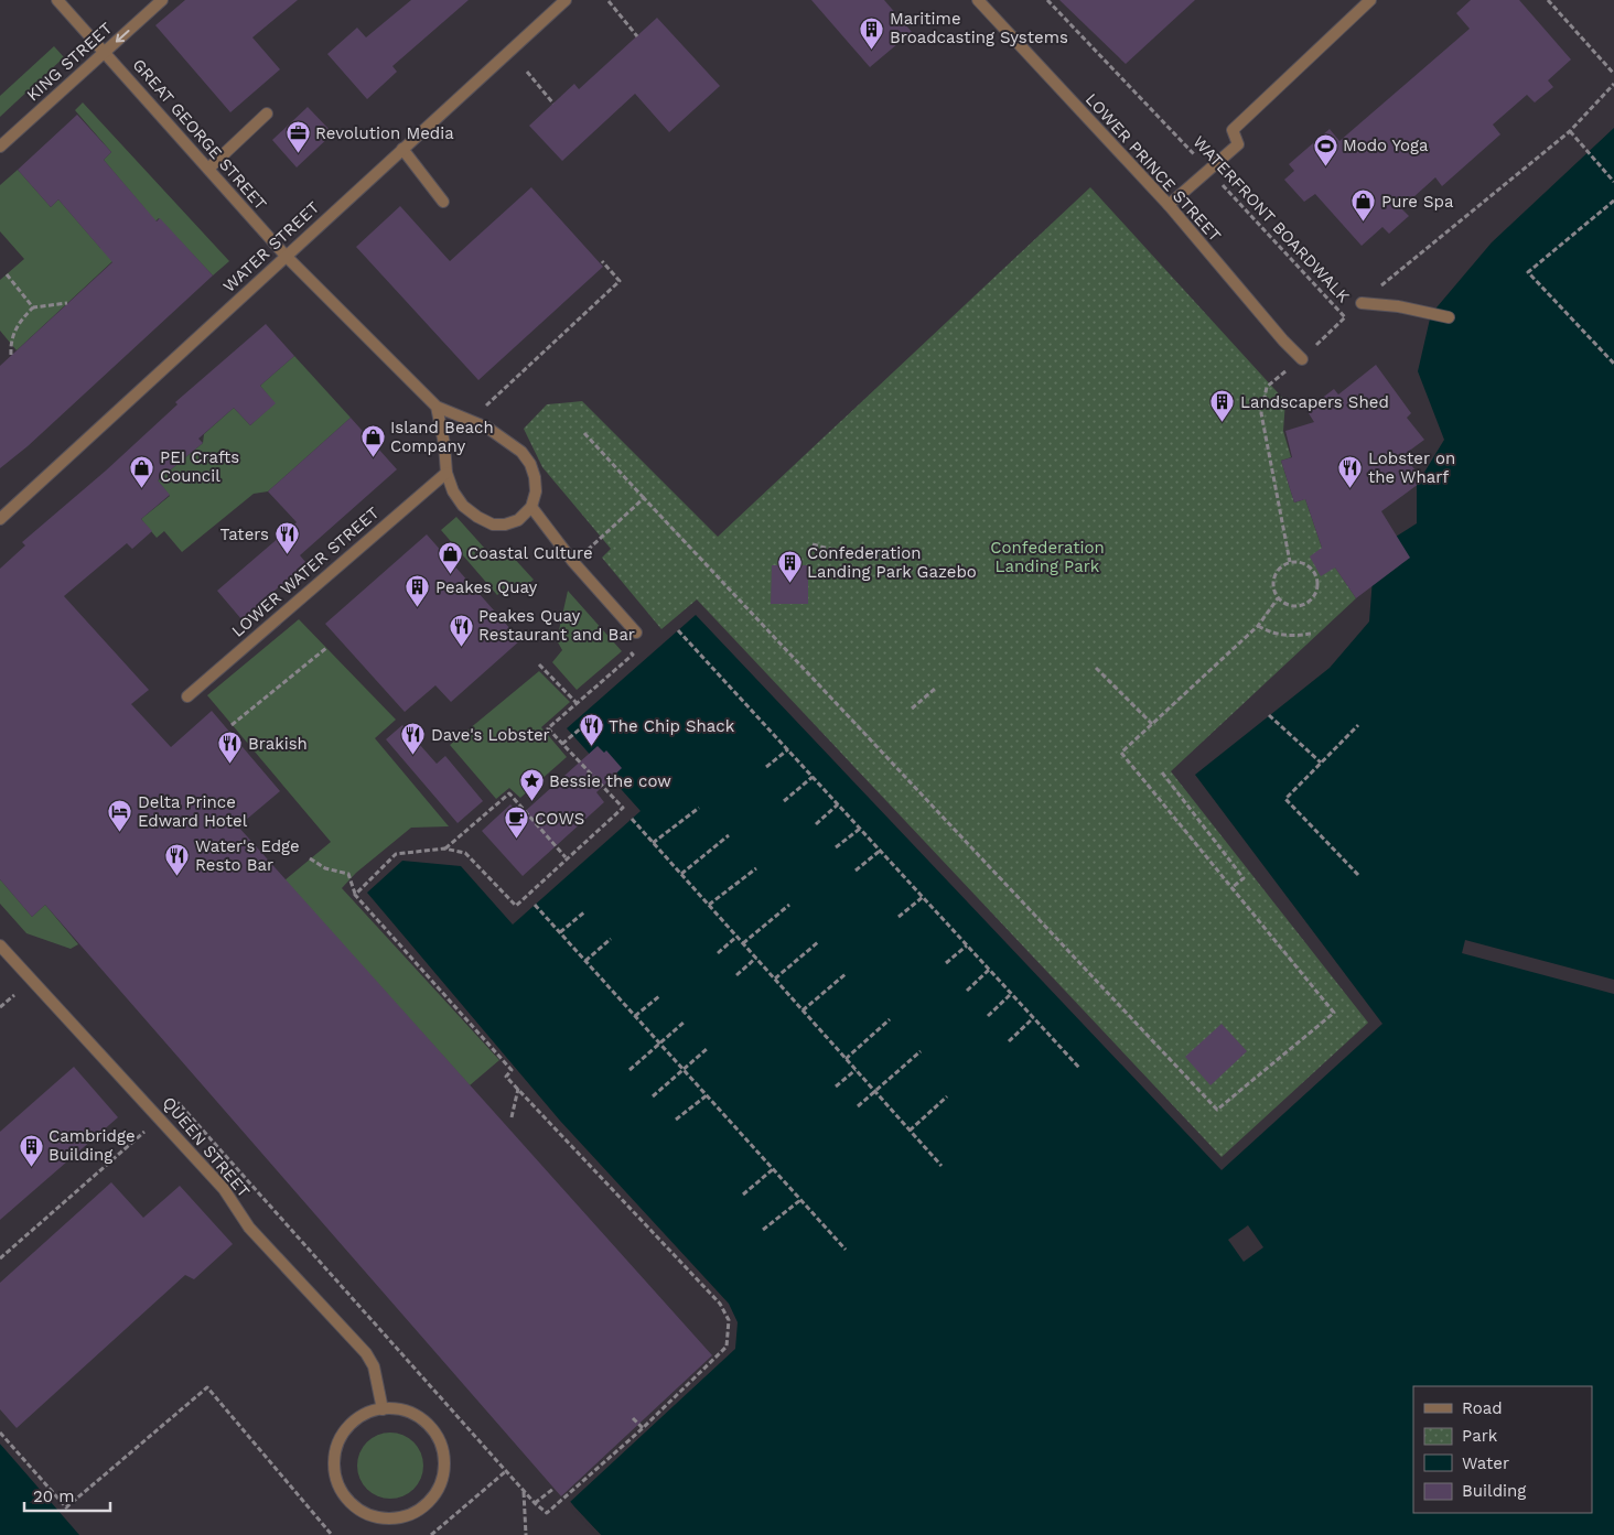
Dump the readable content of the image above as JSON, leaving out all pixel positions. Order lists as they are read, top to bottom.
{
  "streets": {
    "street": [
      "KING STREET",
      "GREAT GEORGE STREET",
      "LOWER PRINCE STREET",
      "WATER STREET",
      "LOWER WATER STREET",
      "QUEEN STREET"
    ],
    "path": ["WATERFRONT BOARDWALK"]
  },
  "crossings": [
    ["KING STREET", "GREAT GEORGE STREET"],
    ["GREAT GEORGE STREET", "WATER STREET"]
  ],
  "one_way": ["KING STREET"],
  "parks": ["Confederation Landing Park"],
  "places": {
    "building": [
      "Maritime Broadcasting Systems",
      "Landscapers Shed",
      "Confederation Landing Park Gazebo",
      "Peakes Quay",
      "Cambridge Building"
    ],
    "office": ["Revolution Media"],
    "sports": ["Modo Yoga"],
    "shop": [
      "Pure Spa",
      "Island Beach Company",
      "PEI Crafts Council",
      "Coastal Culture"
    ],
    "restaurant": [
      "Lobster on the Wharf",
      "Taters",
      "Peakes Quay Restaurant and Bar",
      "The Chip Shack",
      "Dave's Lobster",
      "Brakish",
      "Water's Edge Resto Bar"
    ],
    "place": ["Bessie the cow"],
    "hotel": ["Delta Prince Edward Hotel"],
    "cafe": ["COWS"]
  },
  "legend": [
    "Road",
    "Park",
    "Water",
    "Building"
  ],
  "scale_bar": "20 m"
}
